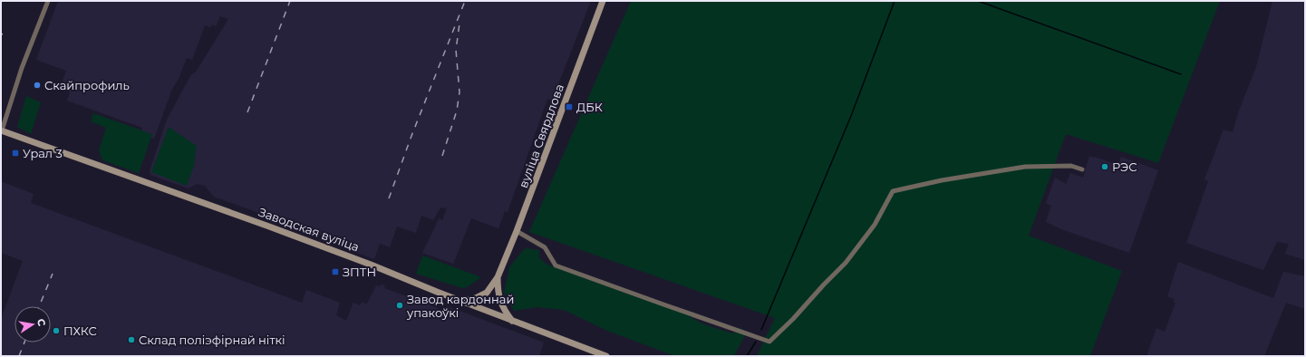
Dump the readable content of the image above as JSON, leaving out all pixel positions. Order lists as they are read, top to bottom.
{
  "streets": {
    "main road": ["вуліца Свярдлова", "Заводская вуліца"]
  },
  "places": {
    "other": [
      "Скайпрофиль",
      "РЭС",
      "Завод кардоннай упакоўкі",
      "ПХКС",
      "Склад поліэфірнай ніткі"
    ],
    "transit": ["ДБК", "Урал 3", "ЗПТН"]
  },
  "north": "right"
}
